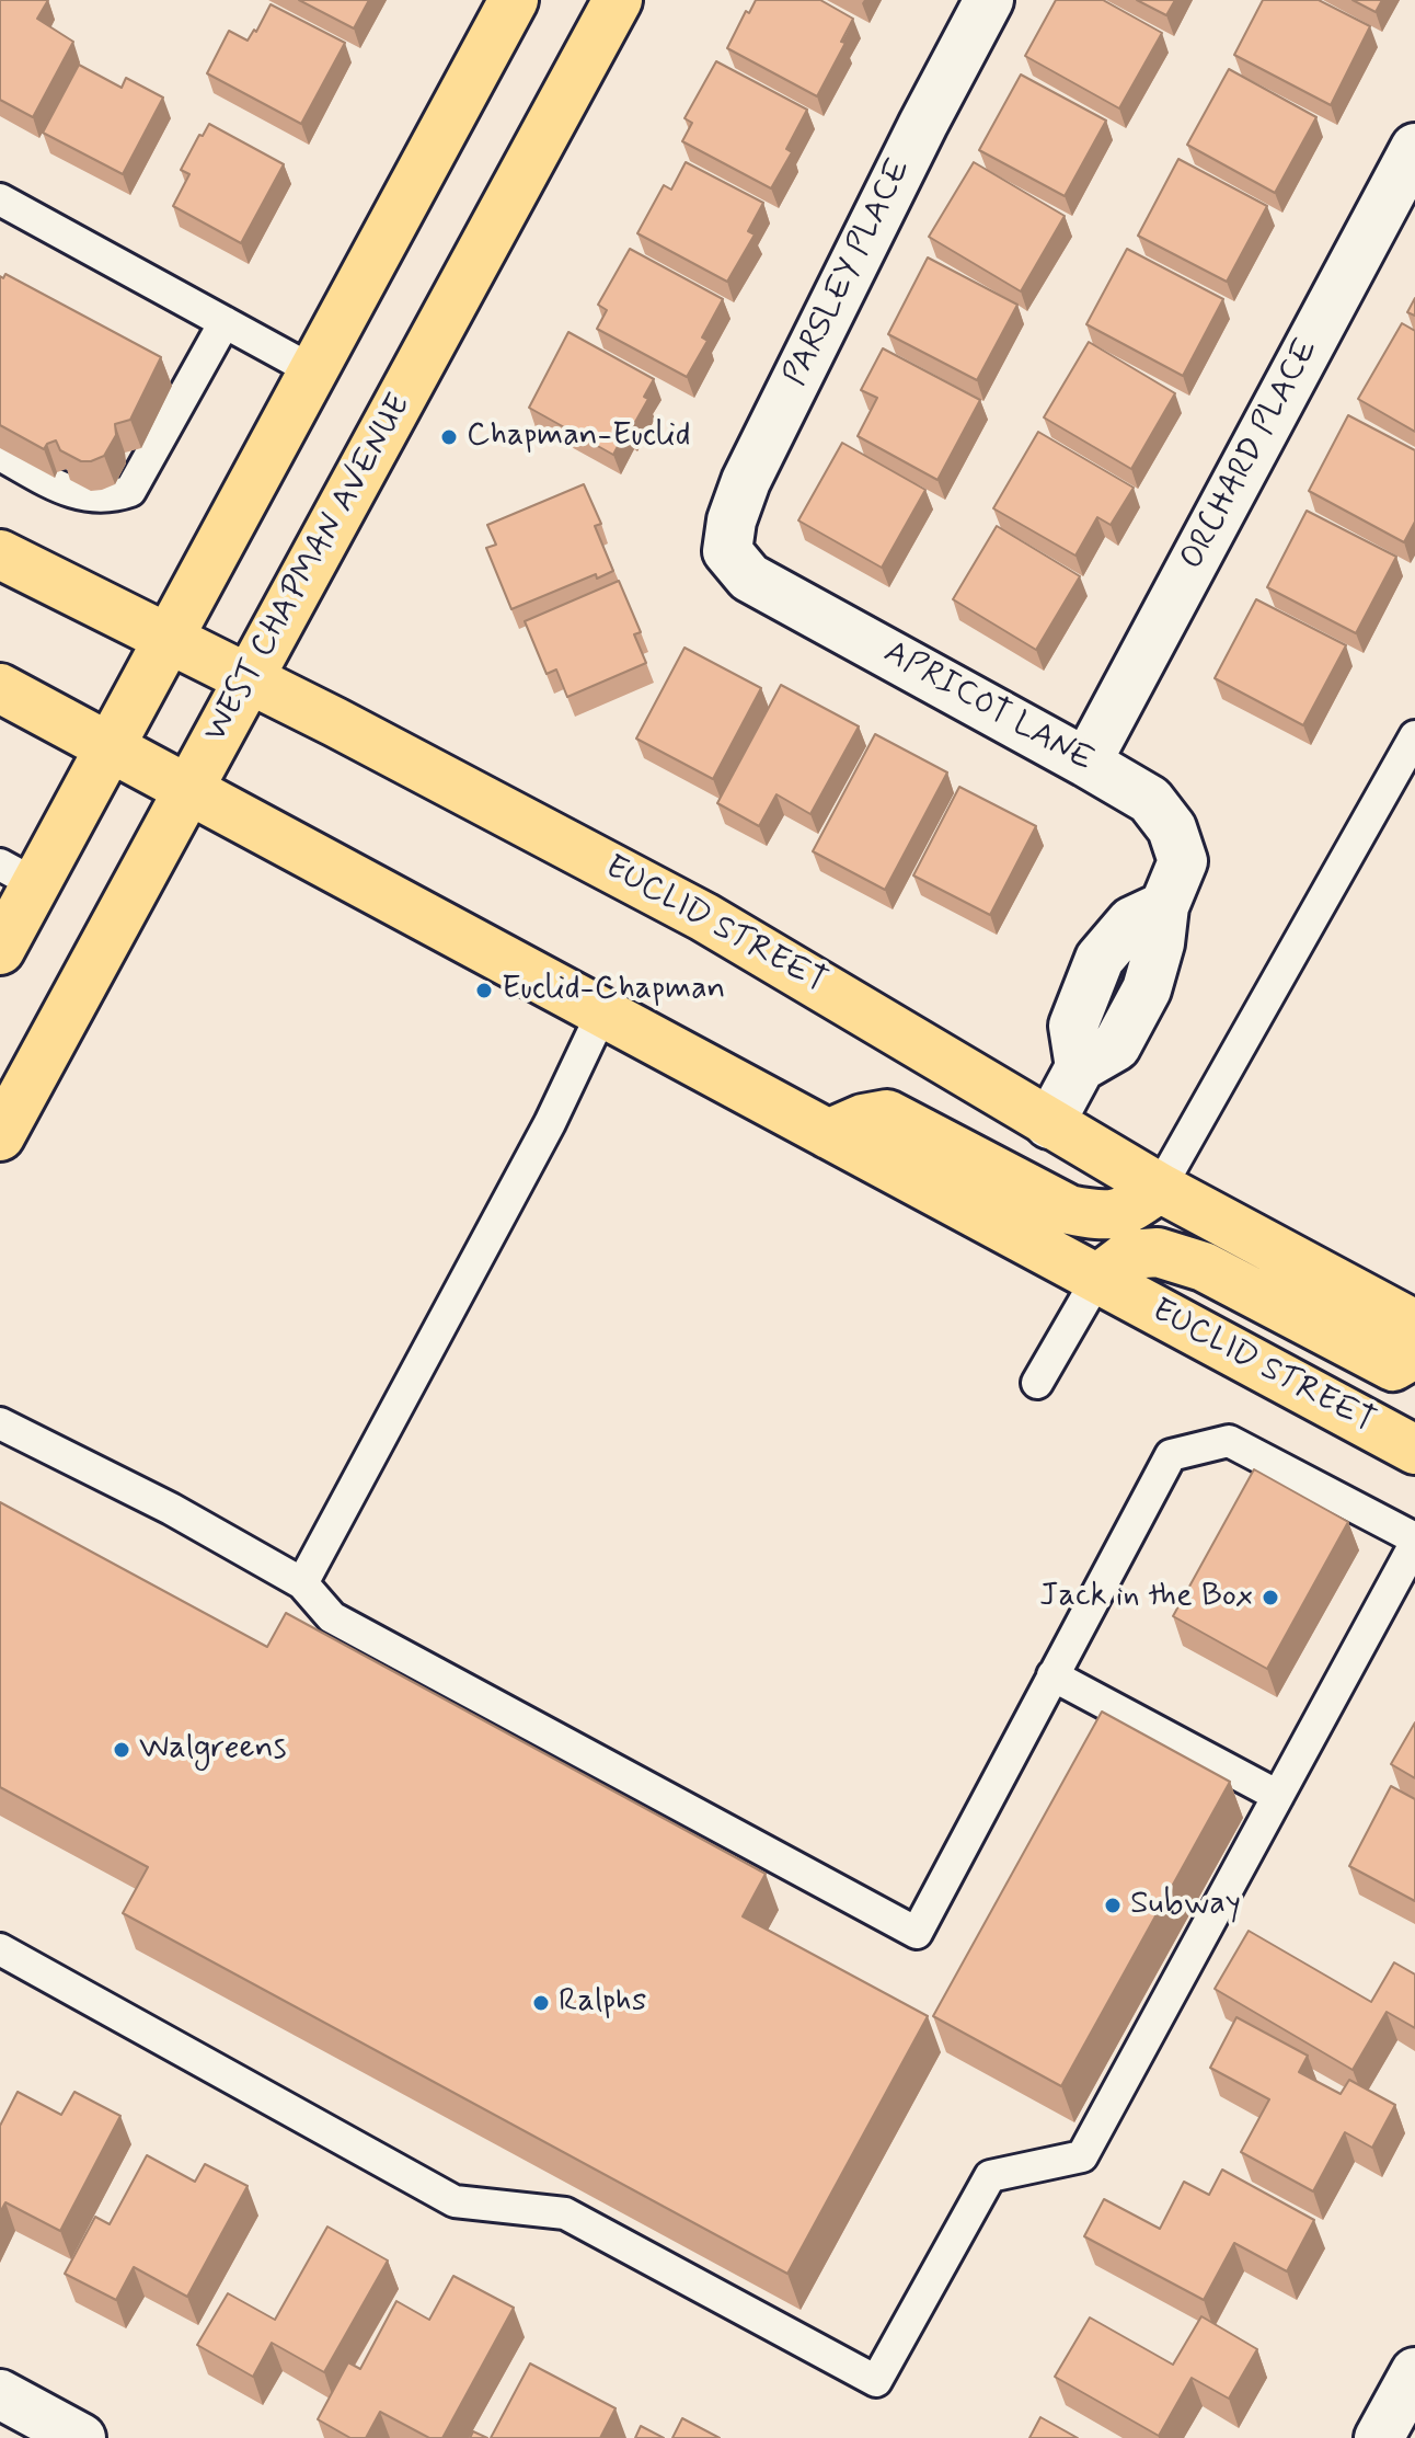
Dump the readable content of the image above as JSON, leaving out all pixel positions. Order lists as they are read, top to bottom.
{
  "streets": {
    "main road": ["WEST CHAPMAN AVENUE", "EUCLID STREET"],
    "street": ["PARSLEY PLACE", "ORCHARD PLACE", "APRICOT LANE"]
  },
  "crossings": [
    ["PARSLEY PLACE", "APRICOT LANE"],
    ["ORCHARD PLACE", "APRICOT LANE"],
    ["WEST CHAPMAN AVENUE", "EUCLID STREET"],
    ["APRICOT LANE", "EUCLID STREET"]
  ],
  "places": [
    "Chapman-Euclid",
    "Euclid-Chapman",
    "Jack in the Box",
    "Walgreens",
    "Subway",
    "Ralphs"
  ]
}
